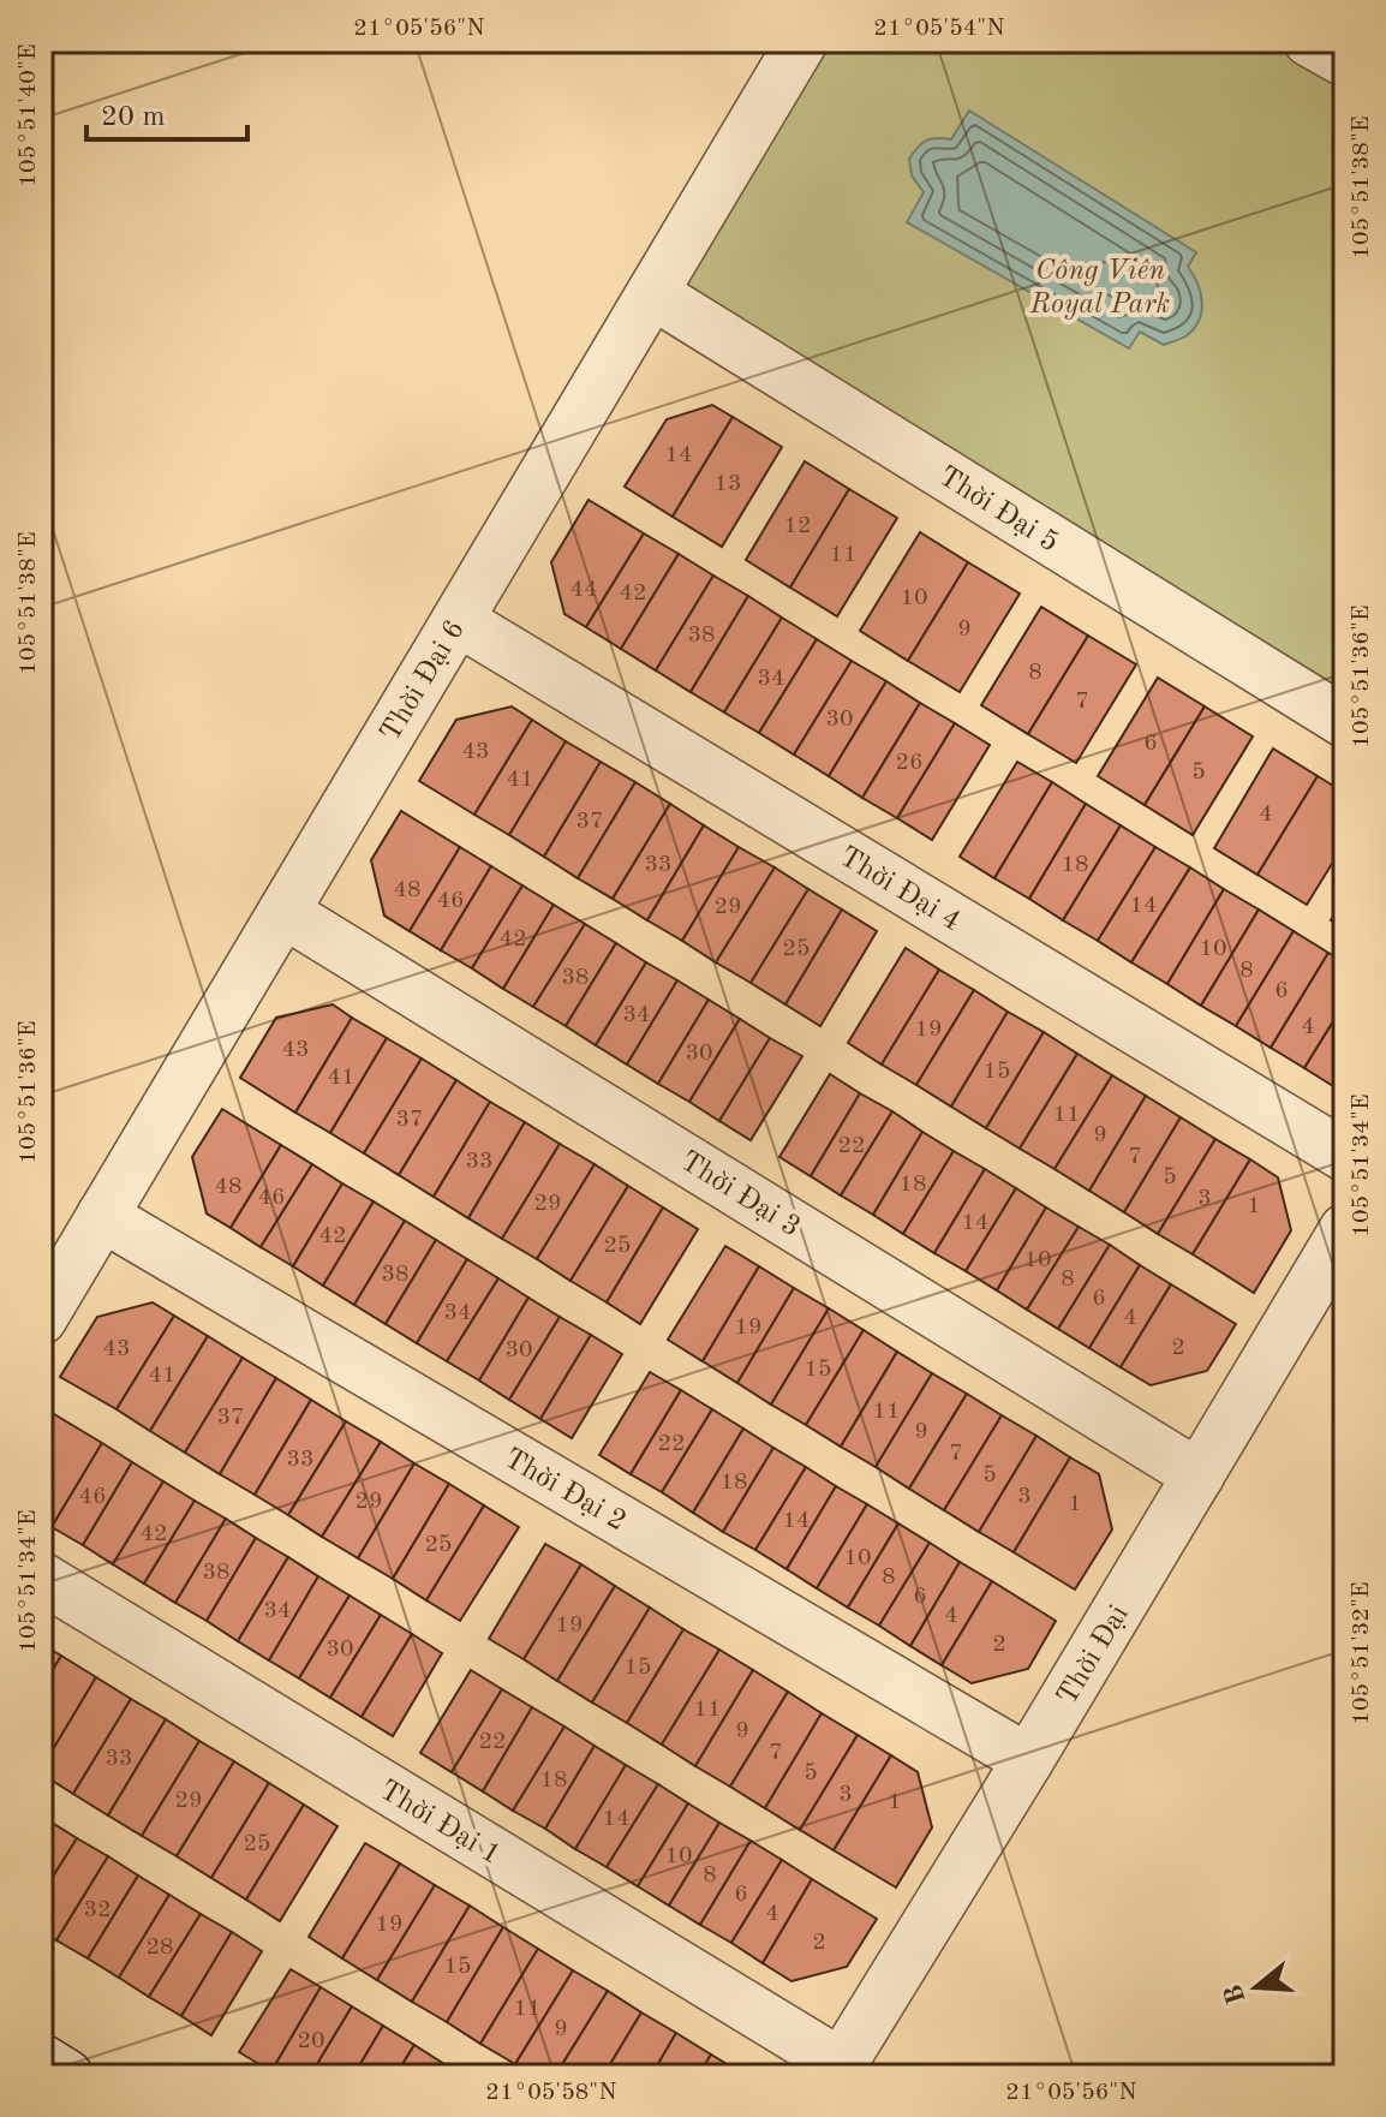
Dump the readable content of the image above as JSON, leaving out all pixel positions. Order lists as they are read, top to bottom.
{
  "streets": {
    "street": [
      "Thời Đại 5",
      "Thời Đại 6",
      "Thời Đại 4",
      "Thời Đại 3",
      "Thời Đại 2",
      "Thời Đại",
      "Thời Đại 1"
    ]
  },
  "crossings": [
    ["Thời Đại 5", "Thời Đại 6"],
    ["Thời Đại 6", "Thời Đại 4"],
    ["Thời Đại 6", "Thời Đại 3"],
    ["Thời Đại 6", "Thời Đại 2"],
    ["Thời Đại 3", "Thời Đại"],
    ["Thời Đại 2", "Thời Đại"],
    ["Thời Đại", "Thời Đại 1"]
  ],
  "parks": ["Công Viên Royal Park"],
  "house_numbers": [
    "14",
    "13",
    "12",
    "11",
    "44",
    "42",
    "10",
    "9",
    "38",
    "8",
    "34",
    "7",
    "30",
    "6",
    "43",
    "26",
    "5",
    "41",
    "4",
    "37",
    "33",
    "18",
    "48",
    "46",
    "14",
    "29",
    "42",
    "25",
    "10",
    "8",
    "38",
    "6",
    "34",
    "4",
    "19",
    "43",
    "30",
    "15",
    "41",
    "11",
    "37",
    "9",
    "22",
    "7",
    "33",
    "5",
    "18",
    "48",
    "46",
    "3",
    "29",
    "1",
    "14",
    "42",
    "25",
    "10",
    "38",
    "8",
    "6",
    "34",
    "4",
    "19",
    "2",
    "43",
    "30",
    "15",
    "41",
    "11",
    "37",
    "9",
    "22",
    "7",
    "33",
    "5",
    "18",
    "46",
    "3",
    "29",
    "1",
    "14",
    "42",
    "25",
    "10",
    "38",
    "8",
    "6",
    "34",
    "4",
    "19",
    "2",
    "30",
    "15",
    "11",
    "9",
    "22",
    "7",
    "33",
    "5",
    "18",
    "3",
    "29",
    "1",
    "14",
    "25",
    "10",
    "8",
    "6",
    "32",
    "4",
    "19",
    "2",
    "28",
    "15",
    "11",
    "9",
    "20"
  ],
  "scale_bar": "20 m",
  "north": "left",
  "coordinates": [
    "21°05'56\"N",
    "21°05'54\"N",
    "105°51'40\"E",
    "105°51'38\"E",
    "105°51'36\"E",
    "105°51'34\"E",
    "105°51'32\"E",
    "21°05'58\"N"
  ]
}
